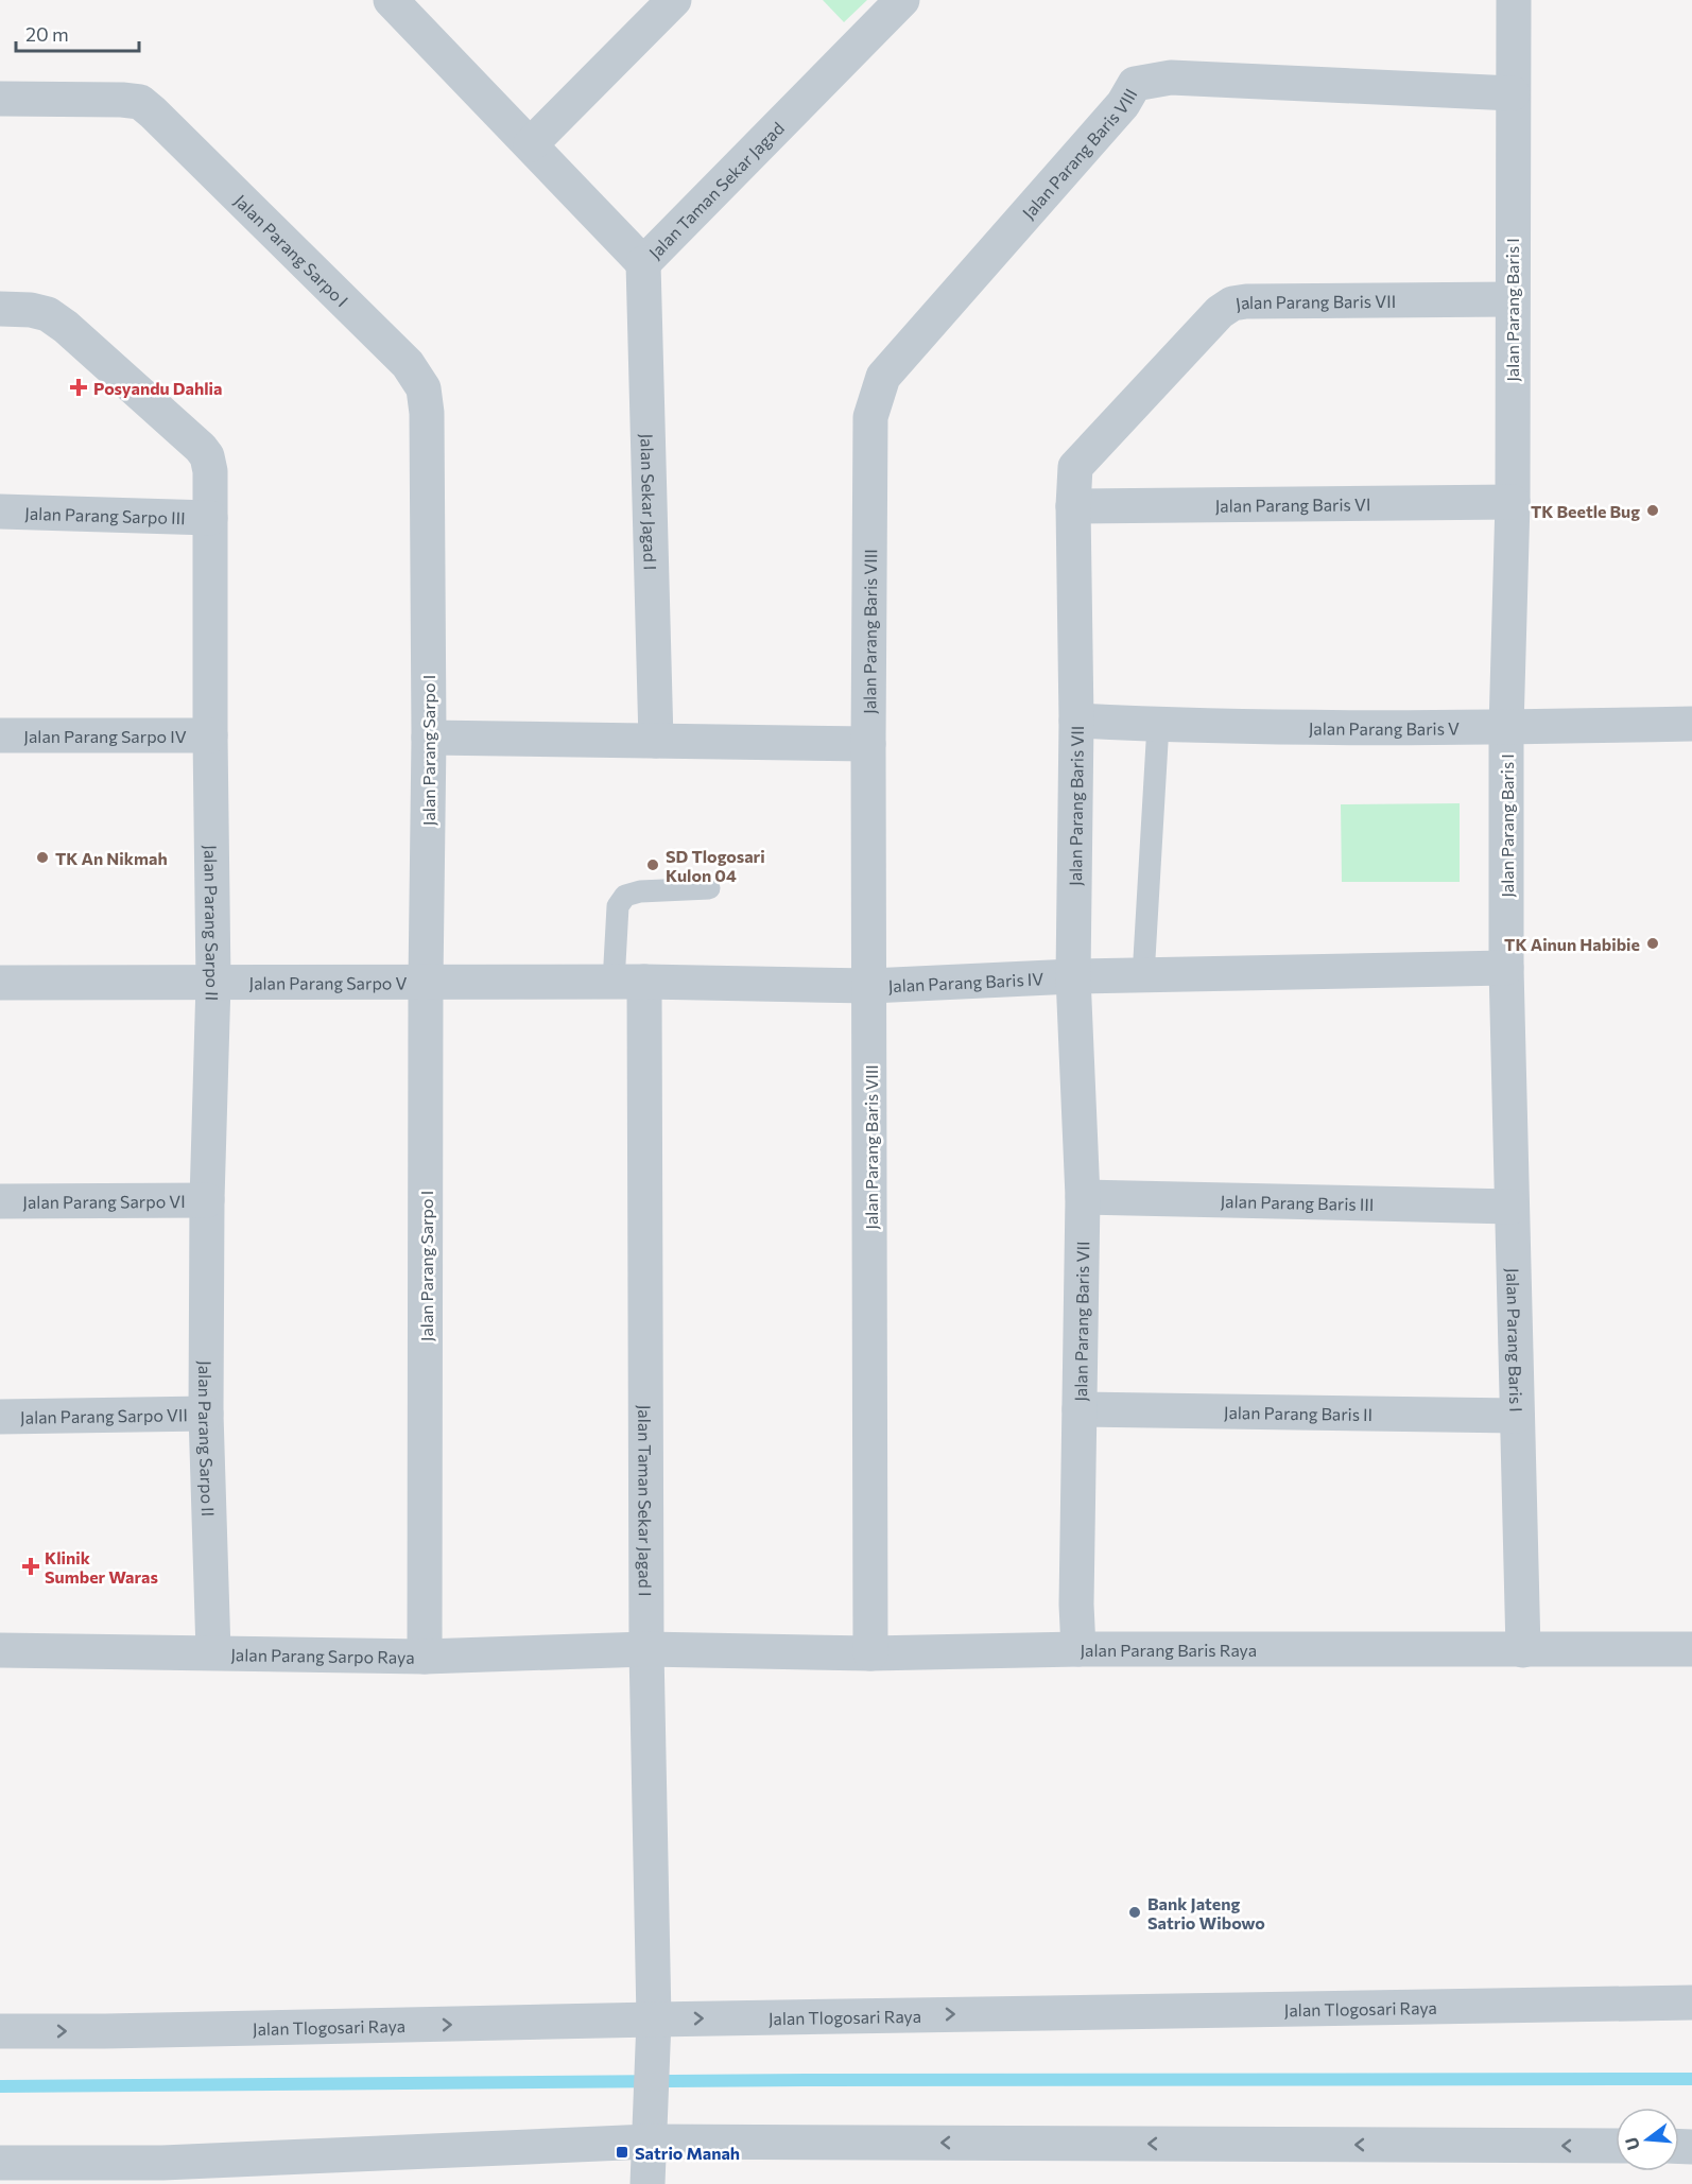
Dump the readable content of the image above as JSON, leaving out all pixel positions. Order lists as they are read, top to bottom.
{
  "streets": {
    "street": [
      "Jalan Parang Baris VIII",
      "Jalan Taman Sekar Jagad",
      "Jalan Parang Sarpo I",
      "Jalan Parang Baris VII",
      "Jalan Parang Baris I",
      "Jalan Sekar Jagad I",
      "Jalan Parang Baris VI",
      "Jalan Parang Sarpo III",
      "Jalan Parang Baris V",
      "Jalan Parang Sarpo IV",
      "Jalan Parang Sarpo II",
      "Jalan Parang Baris IV",
      "Jalan Parang Sarpo V",
      "Jalan Parang Sarpo VI",
      "Jalan Parang Baris III",
      "Jalan Parang Baris II",
      "Jalan Parang Sarpo VII",
      "Jalan Taman Sekar Jagad I",
      "Jalan Parang Baris Raya",
      "Jalan Parang Sarpo Raya",
      "Jalan Tlogosari Raya"
    ]
  },
  "crossings": [
    ["Jalan Parang Baris VIII", "Jalan Parang Baris I"],
    ["Jalan Parang Baris VIII", "Jalan Parang Baris IV"],
    ["Jalan Parang Baris VIII", "Jalan Parang Baris Raya"],
    ["Jalan Taman Sekar Jagad", "Jalan Sekar Jagad I"],
    ["Jalan Parang Sarpo I", "Jalan Parang Baris IV"],
    ["Jalan Parang Sarpo I", "Jalan Parang Sarpo V"],
    ["Jalan Parang Sarpo I", "Jalan Parang Sarpo Raya"],
    ["Jalan Parang Baris VII", "Jalan Parang Baris I"],
    ["Jalan Parang Baris VII", "Jalan Parang Baris VI"],
    ["Jalan Parang Baris VII", "Jalan Parang Baris V"],
    ["Jalan Parang Baris VII", "Jalan Parang Baris IV"],
    ["Jalan Parang Baris VII", "Jalan Parang Baris III"],
    ["Jalan Parang Baris VII", "Jalan Parang Baris II"],
    ["Jalan Parang Baris VII", "Jalan Parang Baris Raya"],
    ["Jalan Parang Baris I", "Jalan Parang Baris VI"],
    ["Jalan Parang Baris I", "Jalan Parang Baris V"],
    ["Jalan Parang Baris I", "Jalan Parang Baris IV"],
    ["Jalan Parang Baris I", "Jalan Parang Baris III"],
    ["Jalan Parang Baris I", "Jalan Parang Baris II"],
    ["Jalan Parang Baris I", "Jalan Parang Baris Raya"],
    ["Jalan Parang Sarpo III", "Jalan Parang Sarpo II"],
    ["Jalan Parang Sarpo IV", "Jalan Parang Sarpo II"],
    ["Jalan Parang Sarpo II", "Jalan Parang Sarpo V"],
    ["Jalan Parang Sarpo II", "Jalan Parang Sarpo VI"],
    ["Jalan Parang Sarpo II", "Jalan Parang Sarpo VII"],
    ["Jalan Parang Sarpo II", "Jalan Parang Sarpo Raya"],
    ["Jalan Parang Baris IV", "Jalan Parang Sarpo V"],
    ["Jalan Parang Baris IV", "Jalan Taman Sekar Jagad I"],
    ["Jalan Taman Sekar Jagad I", "Jalan Parang Baris Raya"],
    ["Jalan Taman Sekar Jagad I", "Jalan Parang Sarpo Raya"],
    ["Jalan Taman Sekar Jagad I", "Jalan Tlogosari Raya"],
    ["Jalan Parang Baris Raya", "Jalan Parang Sarpo Raya"]
  ],
  "places": {
    "health": ["Posyandu Dahlia", "Klinik Sumber Waras"],
    "other": [
      "TK Beetle Bug",
      "TK An Nikmah",
      "SD Tlogosari Kulon 04",
      "TK Ainun Habibie",
      "Bank Jateng Satrio Wibowo"
    ],
    "transit": ["Satrio Manah"]
  },
  "scale_bar": "20 m",
  "north": "left"
}
